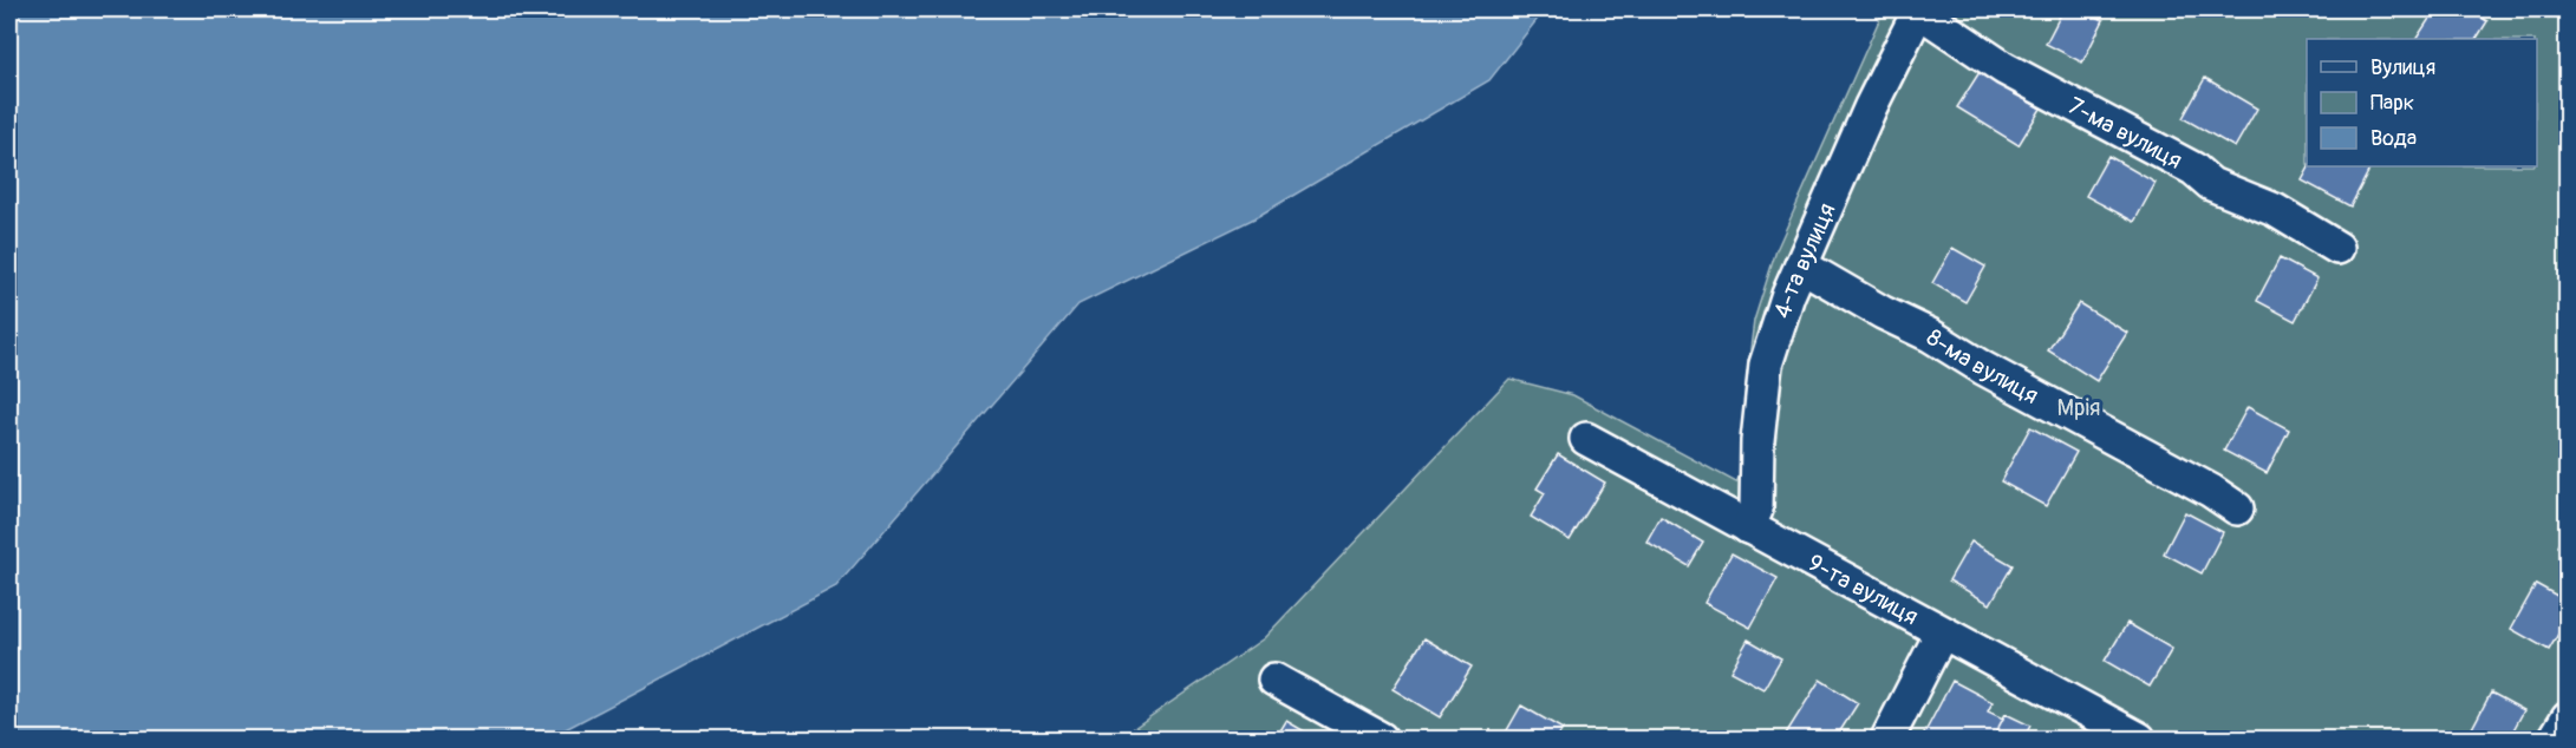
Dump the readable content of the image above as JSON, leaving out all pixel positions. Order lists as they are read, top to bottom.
{
  "streets": {
    "street": [
      "7-ма вулиця",
      "4-та вулиця",
      "8-ма вулиця",
      "9-та вулиця"
    ]
  },
  "crossings": [
    ["7-ма вулиця", "4-та вулиця"],
    ["4-та вулиця", "8-ма вулиця"],
    ["4-та вулиця", "9-та вулиця"]
  ],
  "parks": ["Мрія"],
  "legend": ["Вулиця", "Парк", "Вода"]
}
